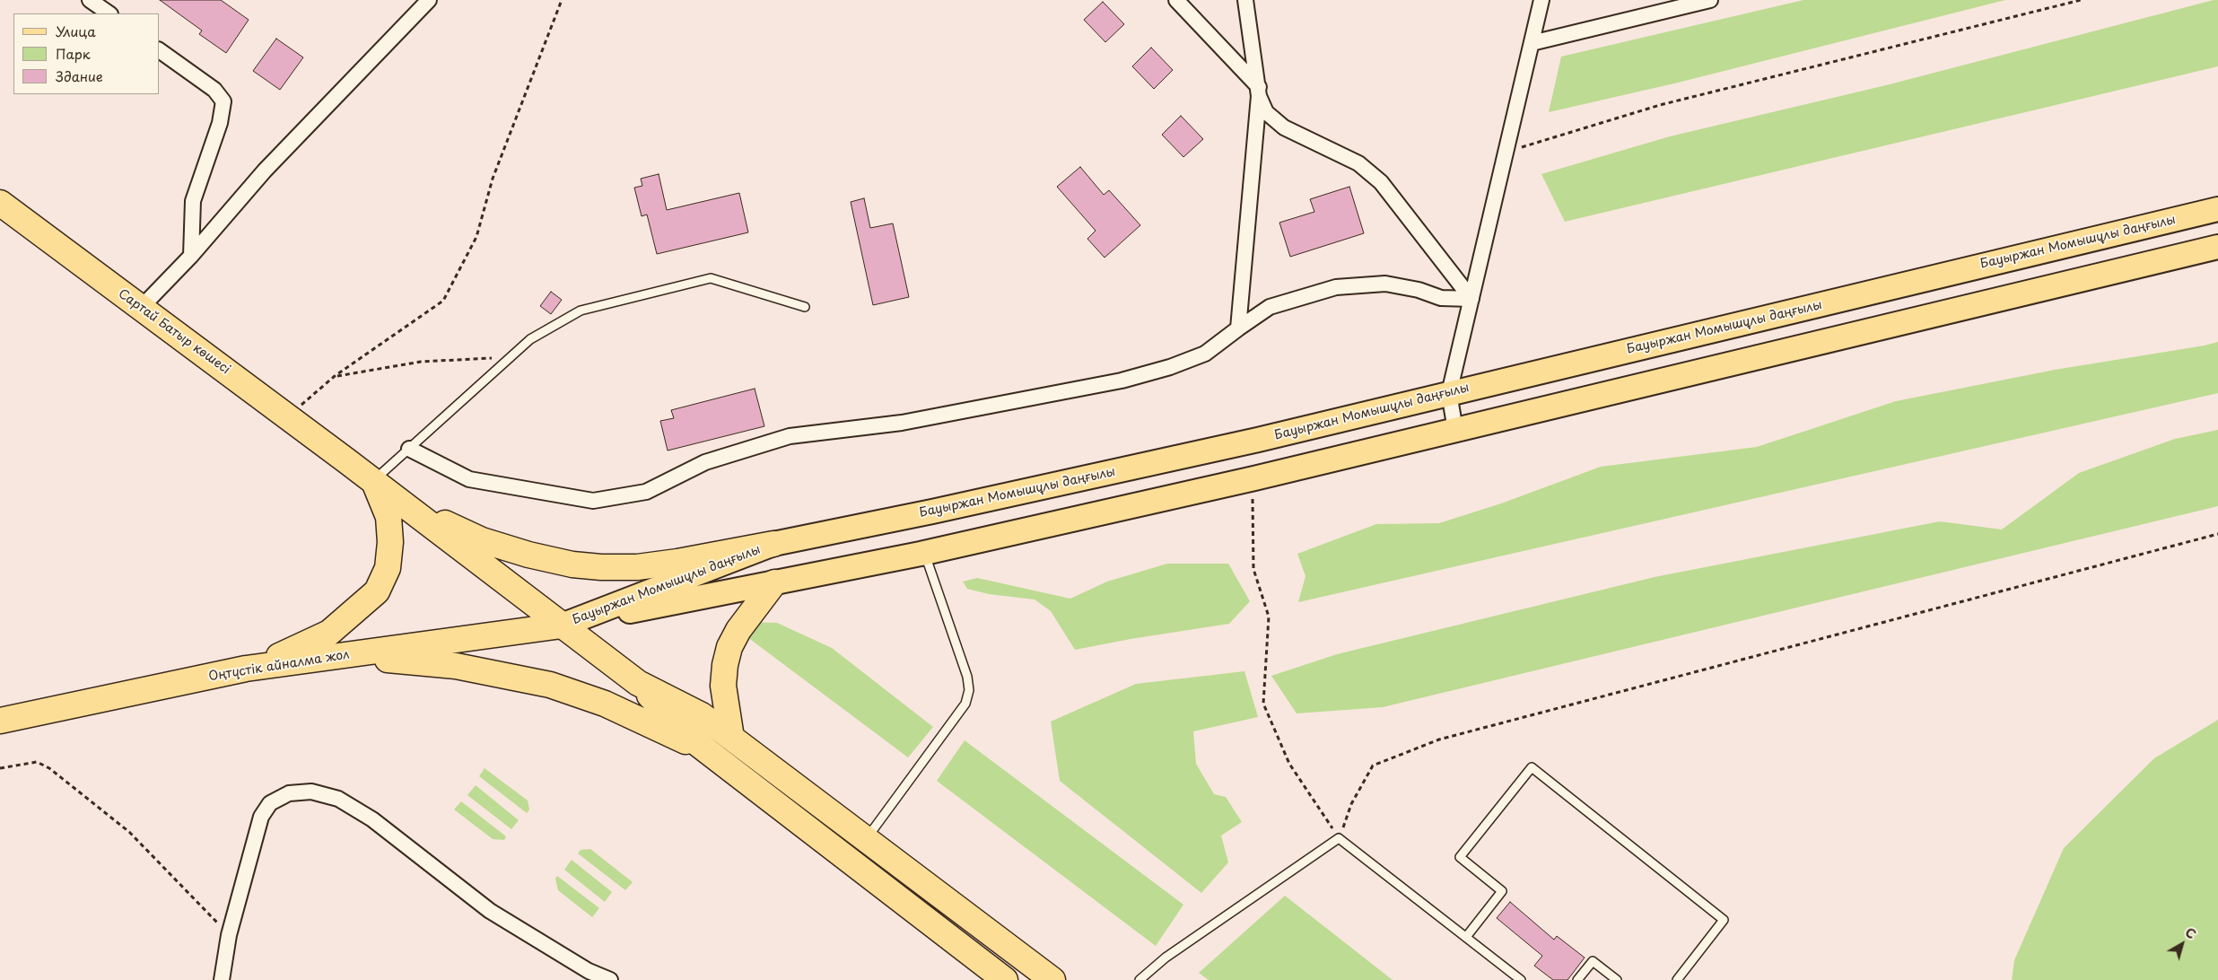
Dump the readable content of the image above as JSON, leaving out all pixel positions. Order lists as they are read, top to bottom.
{
  "streets": {
    "highway": ["Сартай Батыр көшесі", "Оңтүстік айналма жол"],
    "main road": ["Бауыржан Момышұлы даңғылы"]
  },
  "crossings": [
    ["Бауыржан Момышұлы даңғылы", "Оңтүстік айналма жол"]
  ],
  "legend": ["Улица", "Парк", "Здание"],
  "north": "top right"
}
